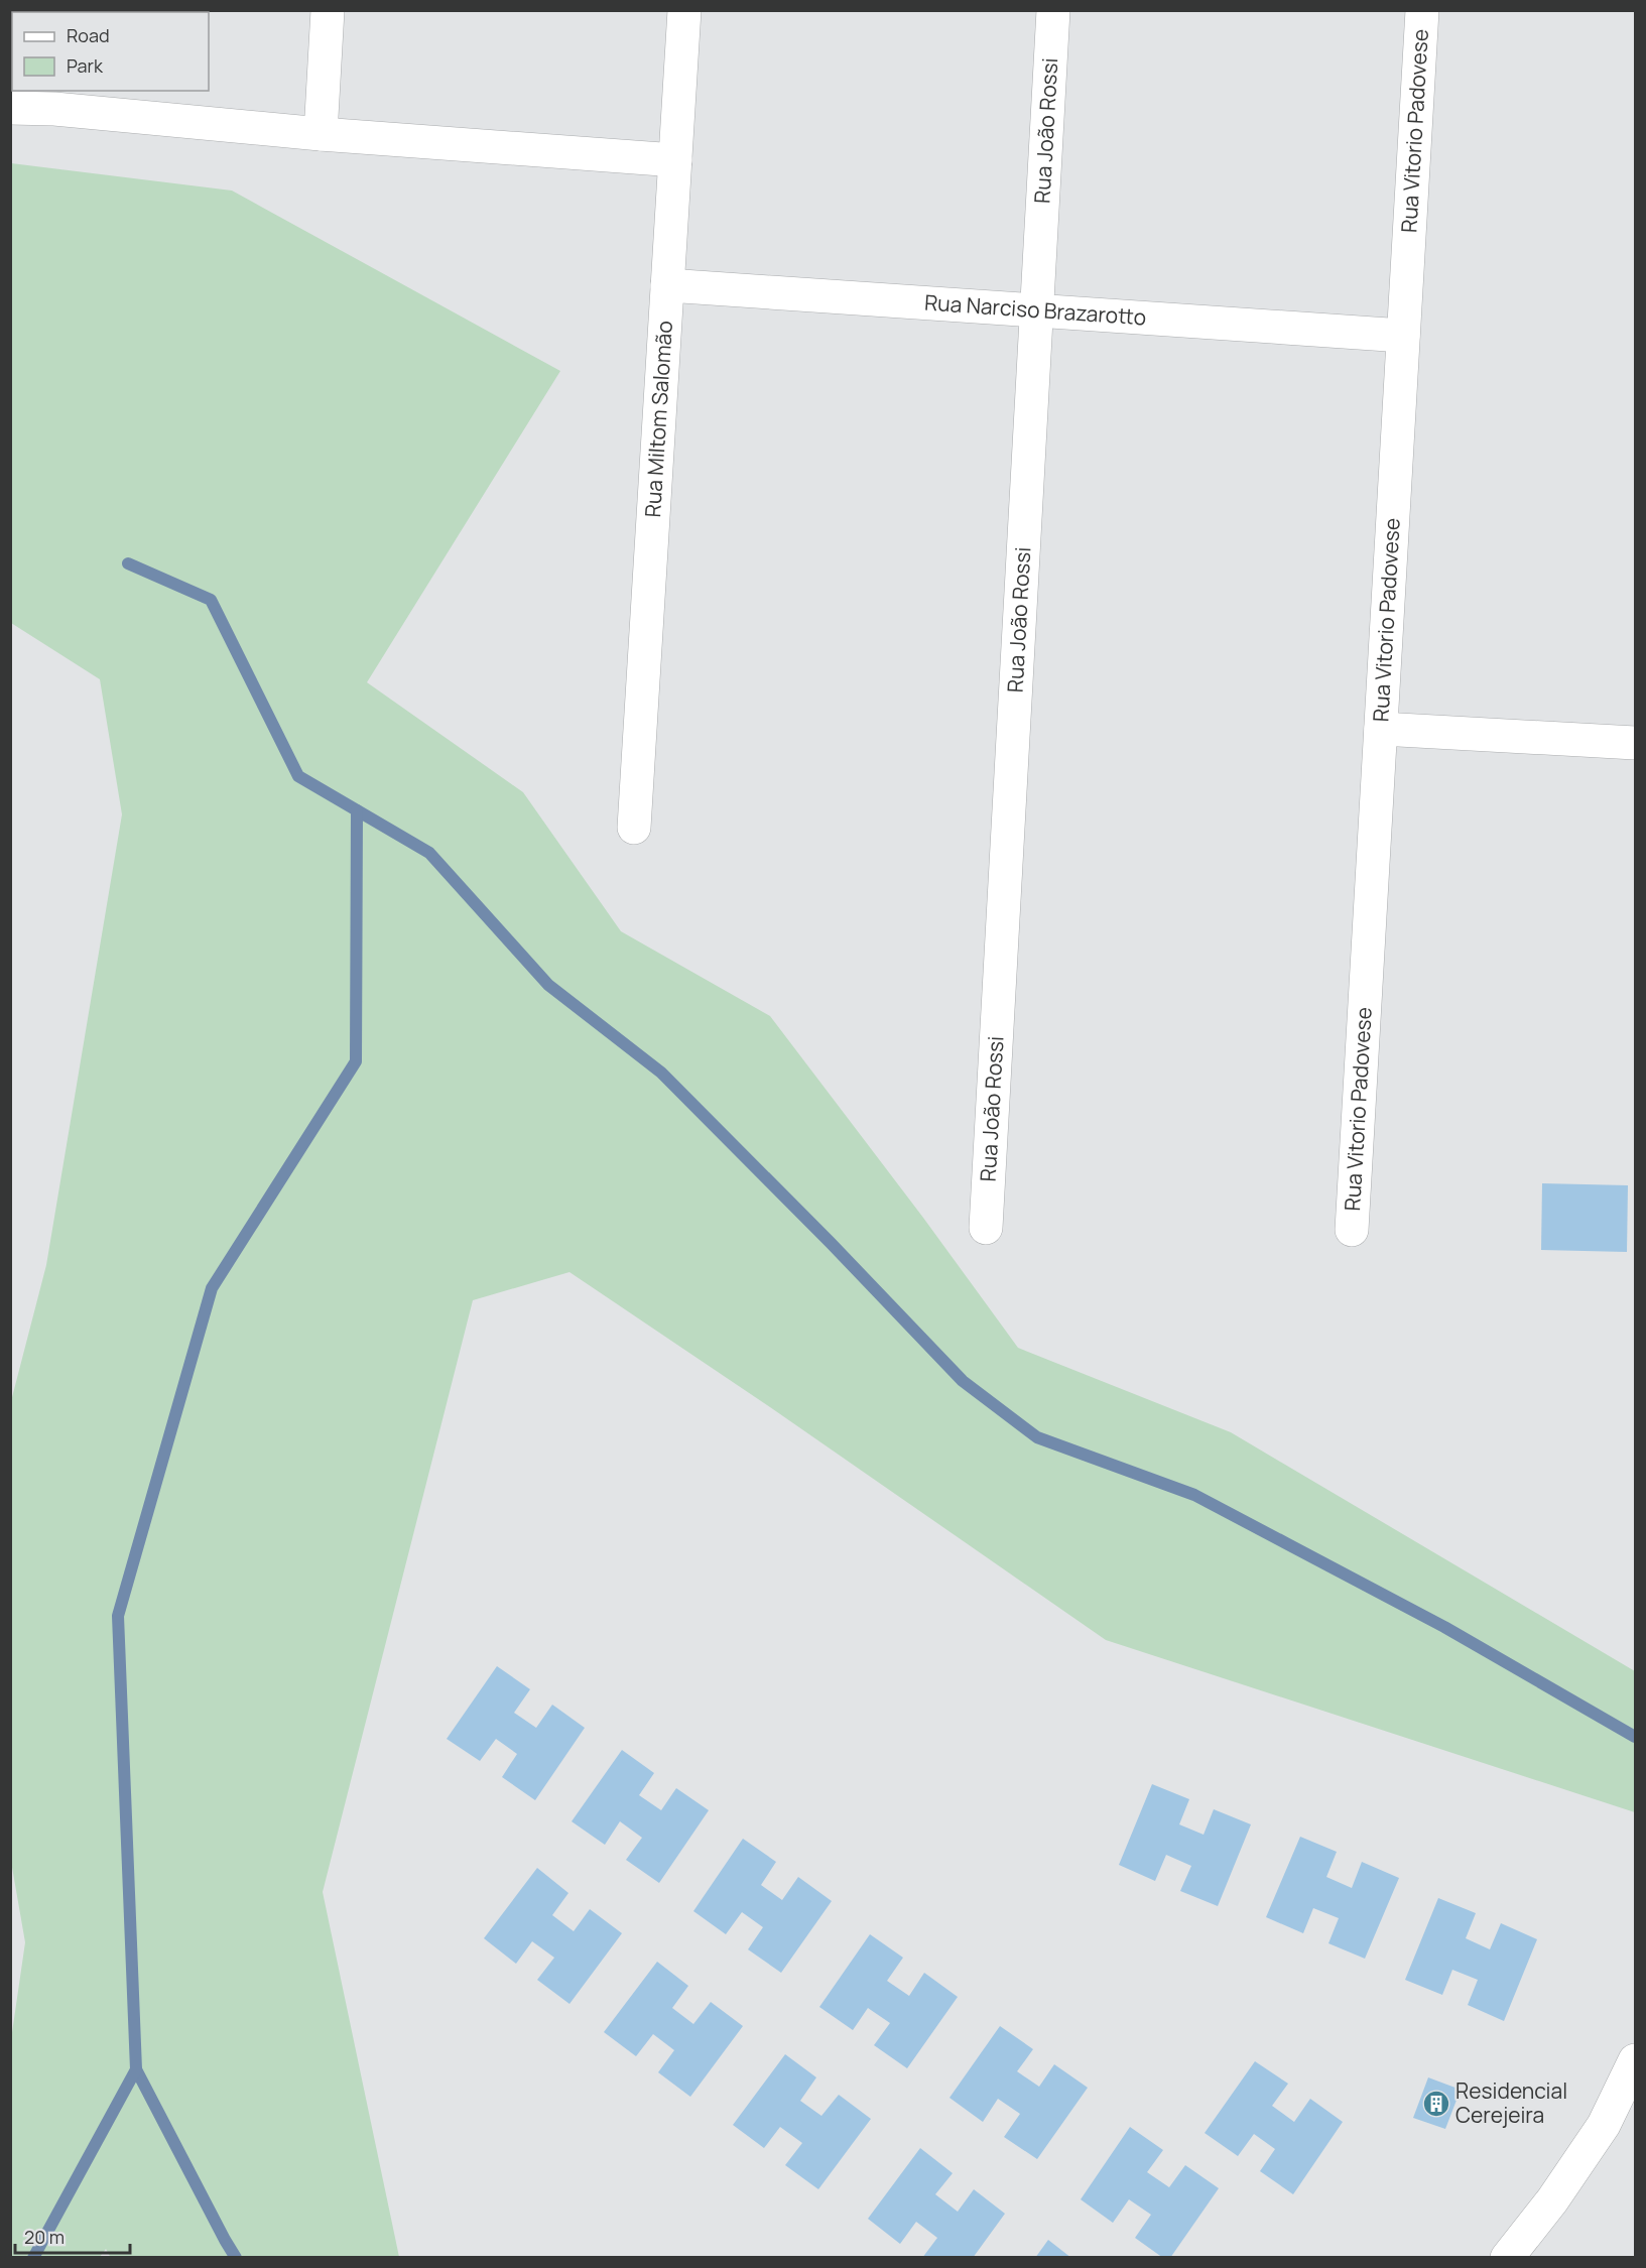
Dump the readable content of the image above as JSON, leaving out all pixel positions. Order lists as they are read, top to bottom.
{
  "streets": {
    "street": [
      "Rua João Rossi",
      "Rua Vitorio Padovese",
      "Rua Narciso Brazarotto",
      "Rua Miltom Salomão"
    ]
  },
  "crossings": [
    ["Rua João Rossi", "Rua Narciso Brazarotto"],
    ["Rua Vitorio Padovese", "Rua Narciso Brazarotto"],
    ["Rua Narciso Brazarotto", "Rua Miltom Salomão"]
  ],
  "places": {
    "building": ["Residencial Cerejeira"]
  },
  "legend": ["Road", "Park"],
  "scale_bar": "20 m"
}
